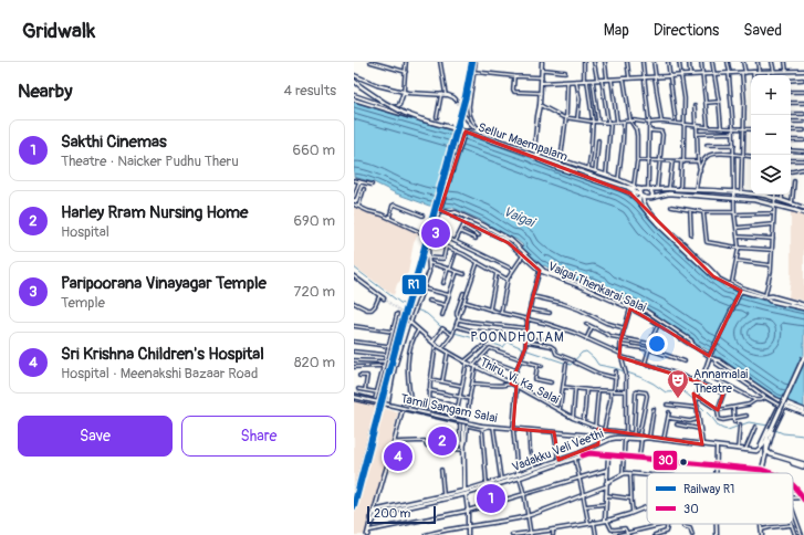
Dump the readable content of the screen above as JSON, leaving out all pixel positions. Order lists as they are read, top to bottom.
{
  "streets": {
    "main road": ["Sellur Maempalam", "Vaigai Thenkarai Salai", "Vadakku Veli Veethi"],
    "street": ["Thiru. Vi. Ka. Salai", "Tamil Sangam Salai"]
  },
  "crossings": [
    ["Thiru. Vi. Ka. Salai", "Vadakku Veli Veethi"]
  ],
  "districts": ["POONDHOTAM"],
  "water": ["Vaigai"],
  "places": {
    "theatre": ["Annamalai Theatre"]
  },
  "lines": ["rail line R1", "transit line 30"],
  "legend": ["Railway R1", "30"],
  "scale_bar": "200 m",
  "page": {
    "header": "Gridwalk",
    "nav": ["Map", "Directions", "Saved"],
    "heading": ["Nearby", "4 results"],
    "map_buttons": ["+", "−"],
    "list": [
      {
        "mark": "1",
        "name": "Sakthi Cinemas",
        "note": "Theatre · Naicker Pudhu Theru",
        "value": "660 m"
      },
      {
        "mark": "2",
        "name": "Harley Rram Nursing Home",
        "note": "Hospital",
        "value": "690 m"
      },
      {
        "mark": "3",
        "name": "Paripoorana Vinayagar Temple",
        "note": "Temple",
        "value": "720 m"
      },
      {
        "mark": "4",
        "name": "Sri Krishna Children's Hospital",
        "note": "Hospital · Meenakshi Bazaar Road",
        "value": "820 m"
      }
    ],
    "pins": [
      "3",
      "2",
      "4",
      "1"
    ],
    "buttons": ["Save", "Share"],
    "scale": "200 m"
  }
}
